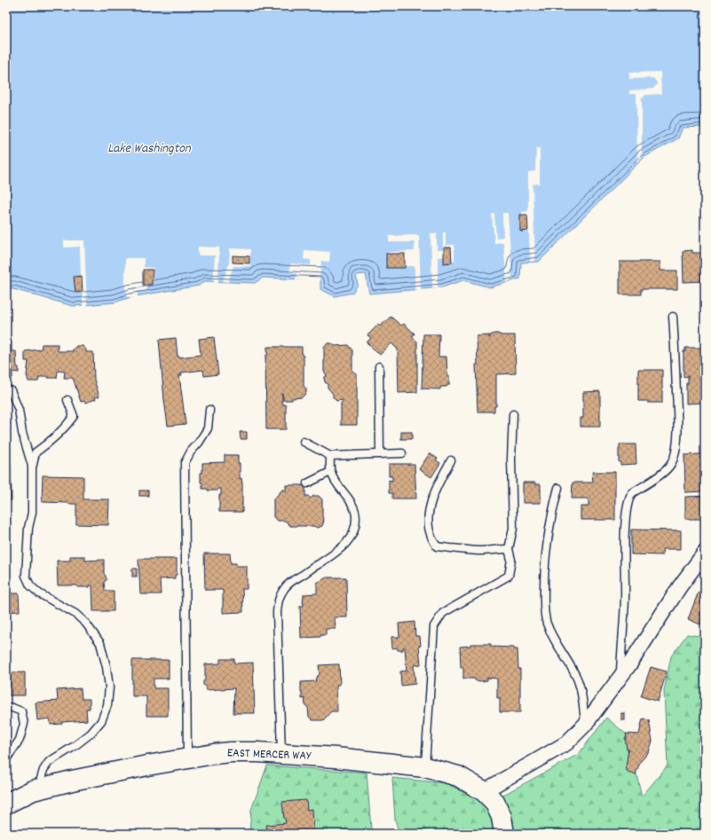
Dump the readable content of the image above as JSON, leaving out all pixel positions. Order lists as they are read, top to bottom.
{
  "streets": {
    "street": ["EAST MERCER WAY"]
  },
  "water": ["Lake Washington"]
}
